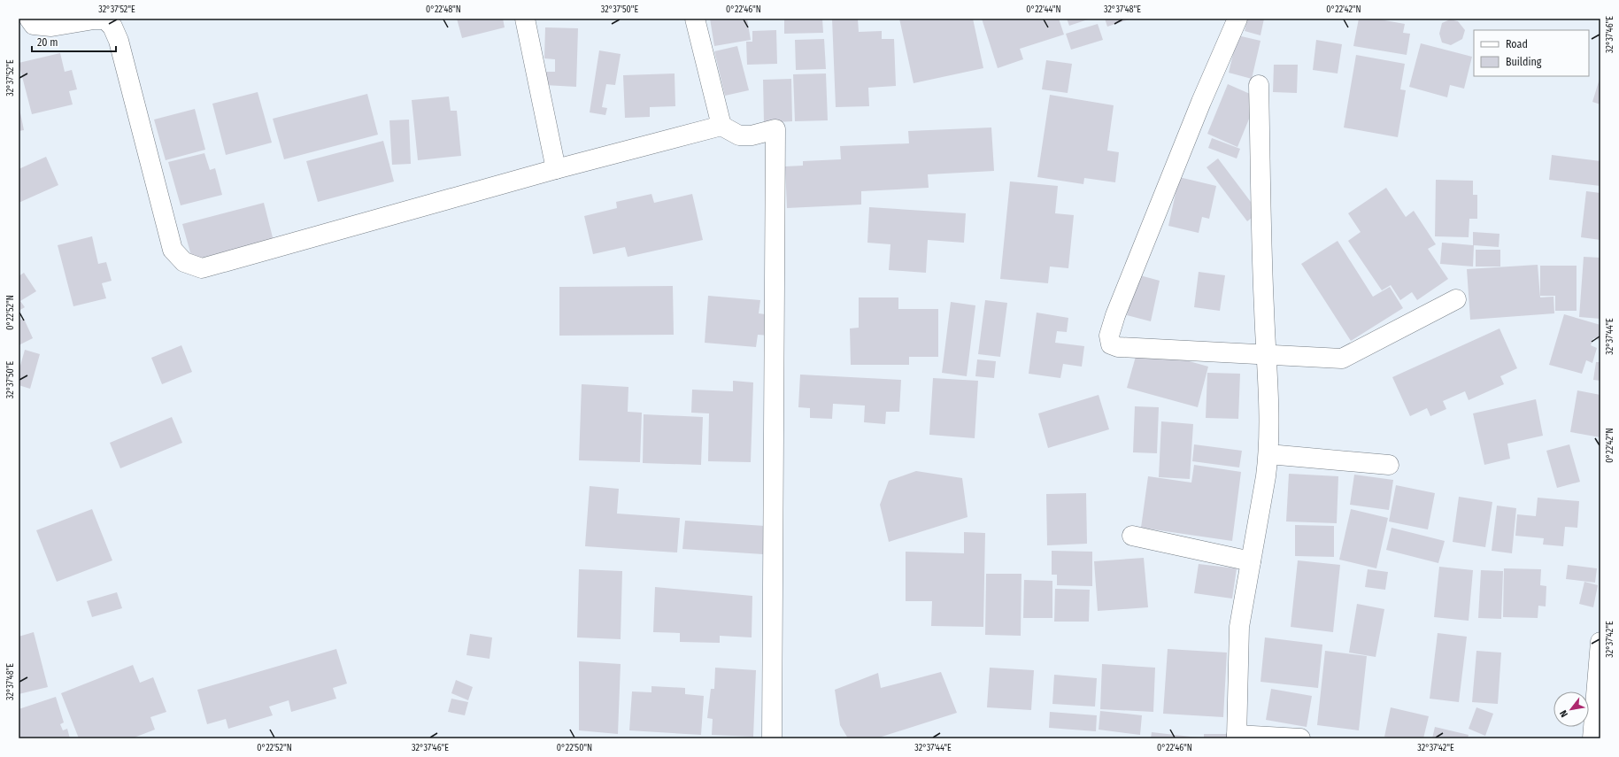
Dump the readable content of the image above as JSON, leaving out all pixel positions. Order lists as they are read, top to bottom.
{
  "legend": ["Road", "Building"],
  "scale_bar": "20 m",
  "north": "bottom left",
  "coordinates": [
    "32°37'52\"E",
    "0°22'48\"N",
    "32°37'50\"E",
    "0°22'46\"N",
    "0°22'44\"N",
    "32°37'48\"E",
    "0°22'42\"N",
    "32°37'46\"E",
    "0°22'52\"N",
    "32°37'44\"E",
    "32°37'42\"E",
    "0°22'50\"N"
  ]
}
